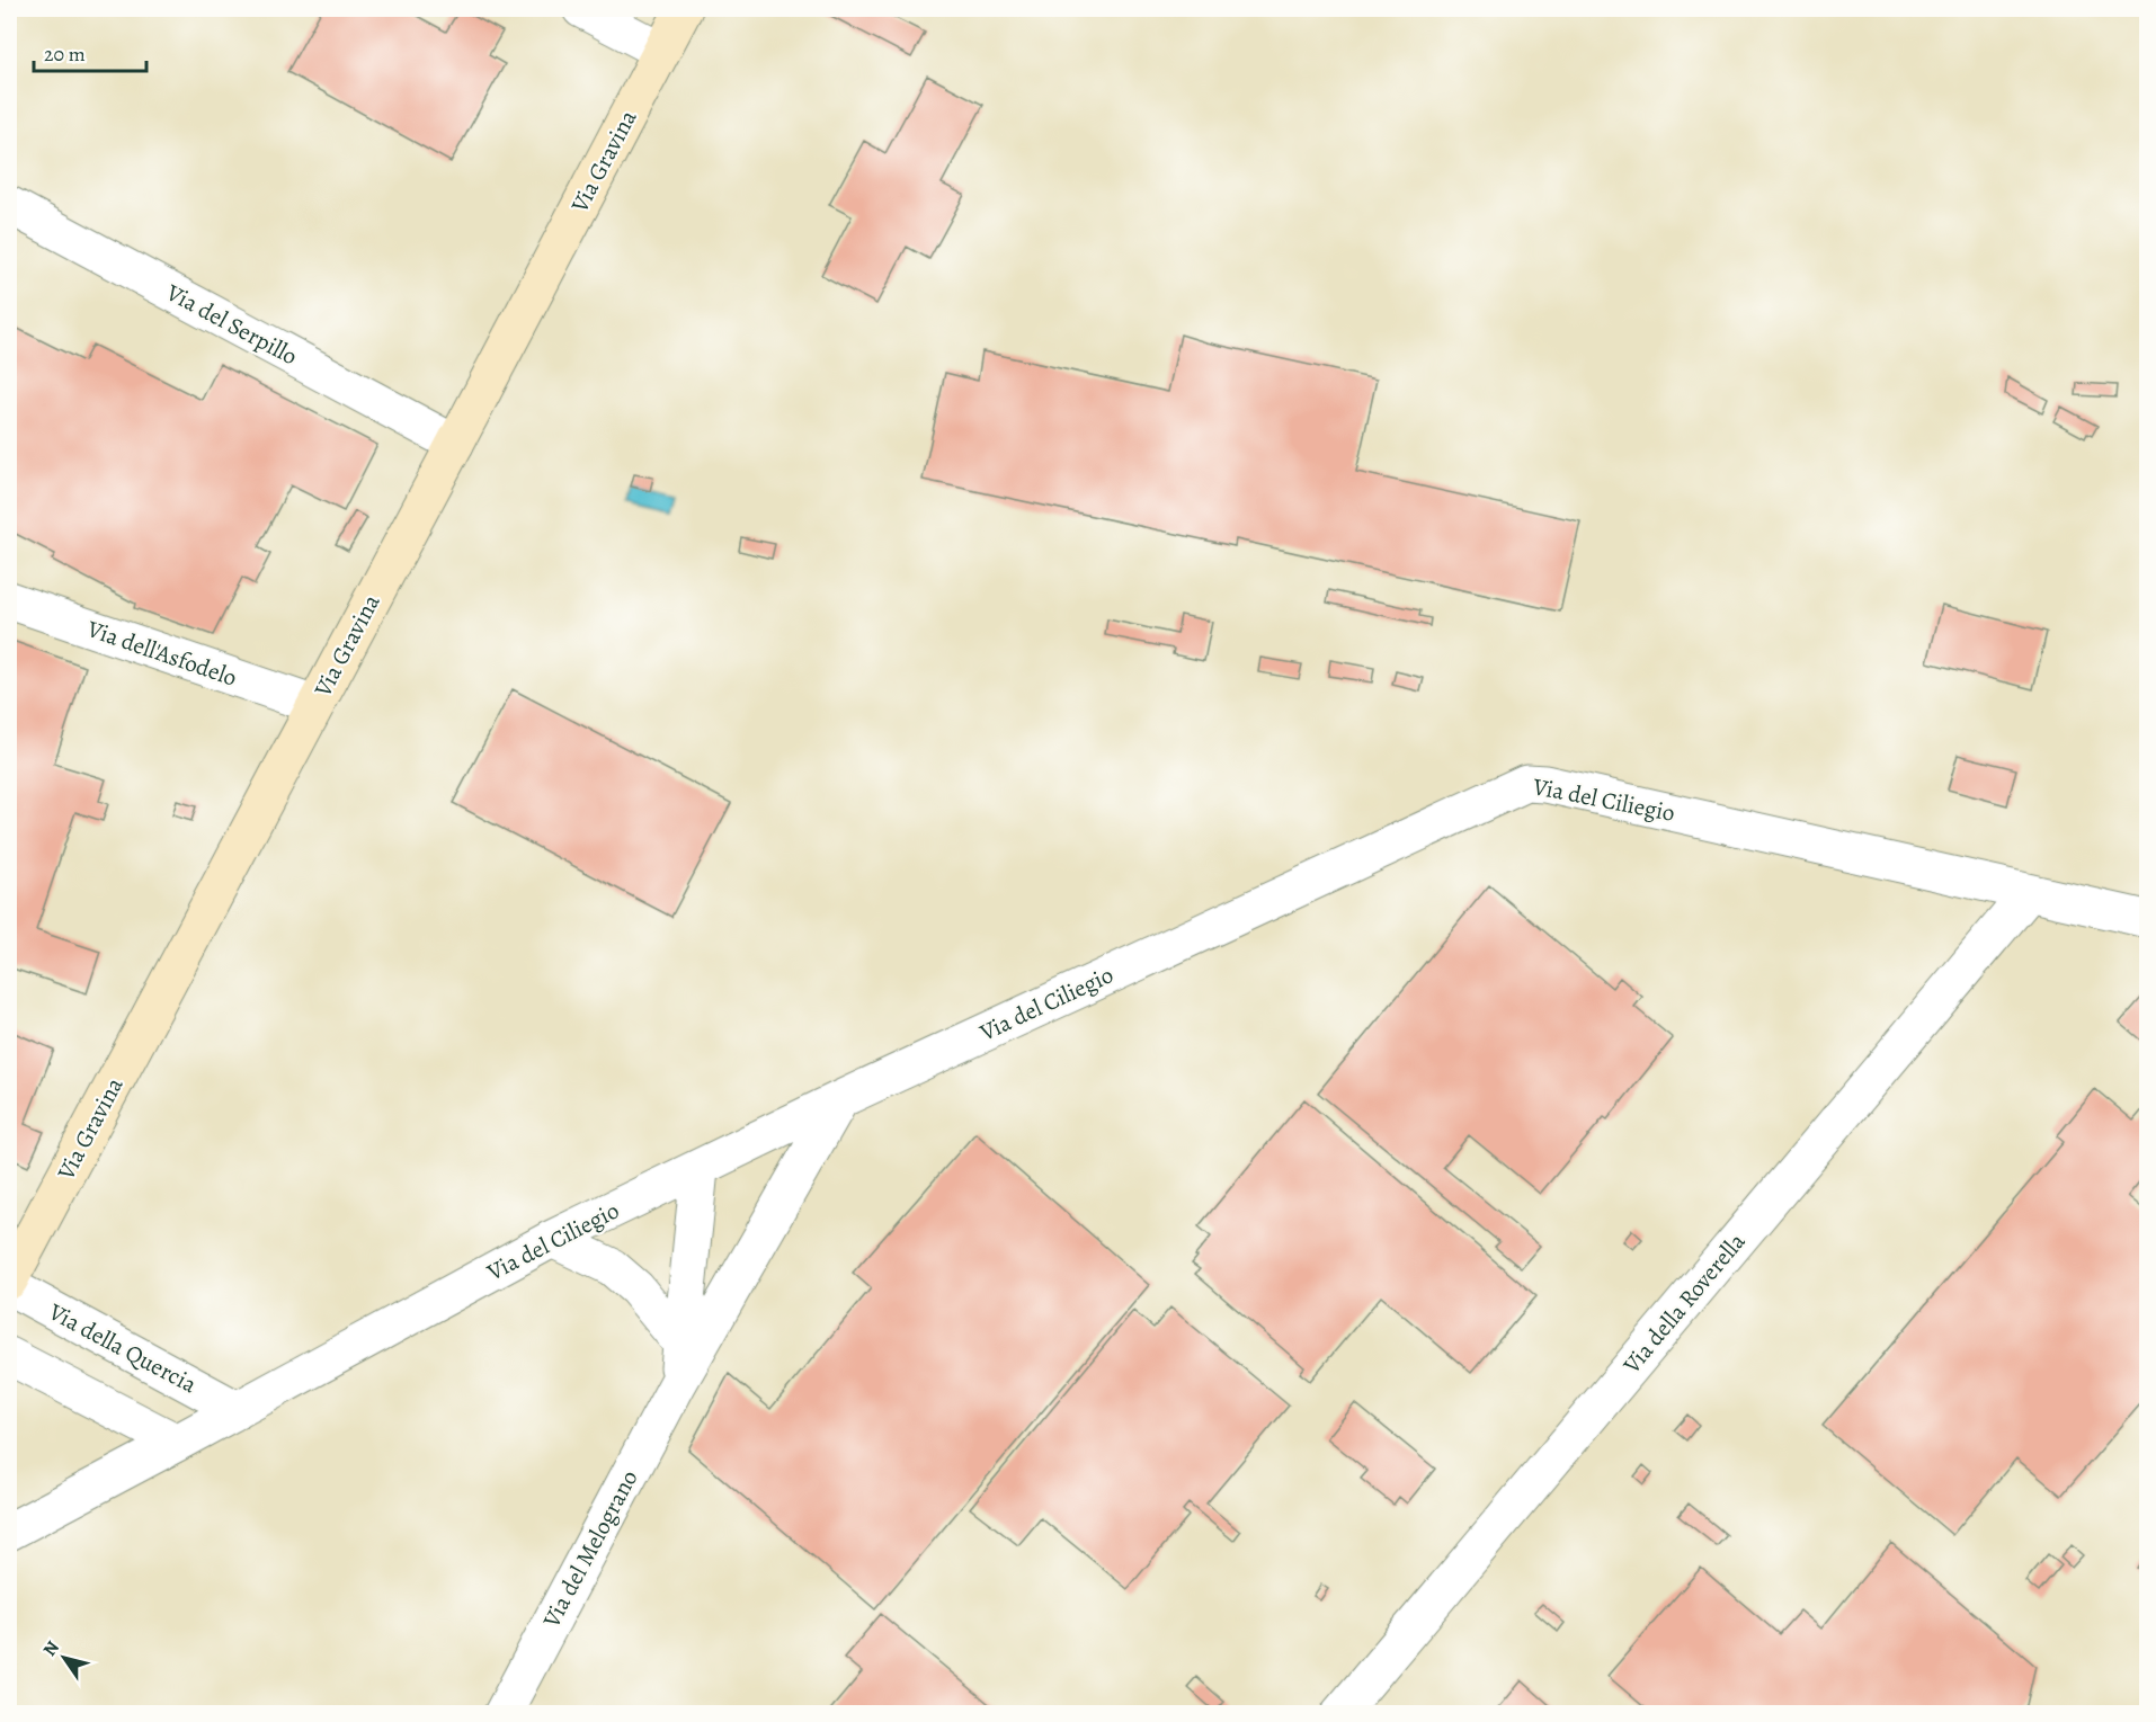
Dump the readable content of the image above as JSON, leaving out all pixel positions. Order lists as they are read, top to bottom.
{
  "streets": {
    "main road": ["Via Gravina"],
    "street": [
      "Via del Serpillo",
      "Via dell'Asfodelo",
      "Via del Ciliegio",
      "Via della Roverella",
      "Via della Quercia",
      "Via del Melograno"
    ]
  },
  "crossings": [
    ["Via Gravina", "Via del Serpillo"],
    ["Via Gravina", "Via dell'Asfodelo"],
    ["Via del Ciliegio", "Via della Roverella"],
    ["Via del Ciliegio", "Via della Quercia"],
    ["Via del Ciliegio", "Via del Melograno"]
  ],
  "scale_bar": "20 m",
  "north": "top left"
}
